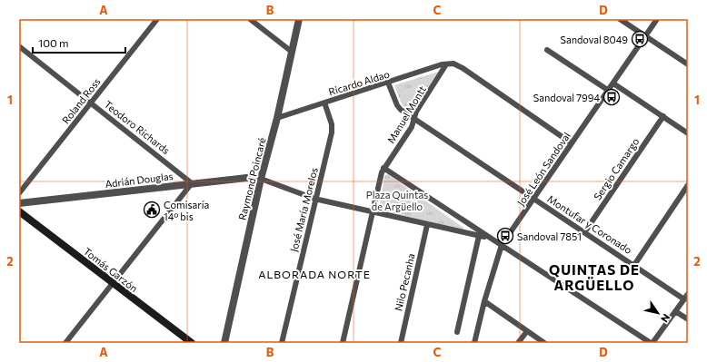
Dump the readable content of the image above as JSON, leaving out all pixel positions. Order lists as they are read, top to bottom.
{
  "streets": {
    "main road": ["Tomás Garzón"],
    "street": [
      "Ricardo Aldao",
      "Roland Ross",
      "Manuel Montt",
      "Teodoro Richards",
      "José León Sandoval",
      "Sergio Camargo",
      "Raymond Poincaré",
      "Adrián Douglas",
      "José María Morelos",
      "Montufar y Coronado",
      "Nilo Pecanha"
    ]
  },
  "crossings": [
    ["Ricardo Aldao", "Manuel Montt"],
    ["Ricardo Aldao", "Raymond Poincaré"],
    ["Ricardo Aldao", "José María Morelos"],
    ["Ricardo Aldao", "Montufar y Coronado"],
    ["Roland Ross", "Teodoro Richards"],
    ["Manuel Montt", "Montufar y Coronado"],
    ["Teodoro Richards", "Adrián Douglas"],
    ["José León Sandoval", "Montufar y Coronado"],
    ["Sergio Camargo", "Montufar y Coronado"],
    ["Raymond Poincaré", "Adrián Douglas"]
  ],
  "districts": ["QUINTAS DE ARGÜELLO", "ALBORADA NORTE"],
  "parks": ["Plaza Quintas de Argüello"],
  "places": {
    "bus stop": ["Sandoval 8049", "Sandoval 7994", "Sandoval 7851"],
    "public building": ["Comisaría 14º bis"]
  },
  "scale_bar": "100 m",
  "north": "bottom right",
  "grid": {
    "columns": [
      "A",
      "B",
      "C",
      "D"
    ],
    "rows": ["1", "2"]
  }
}
